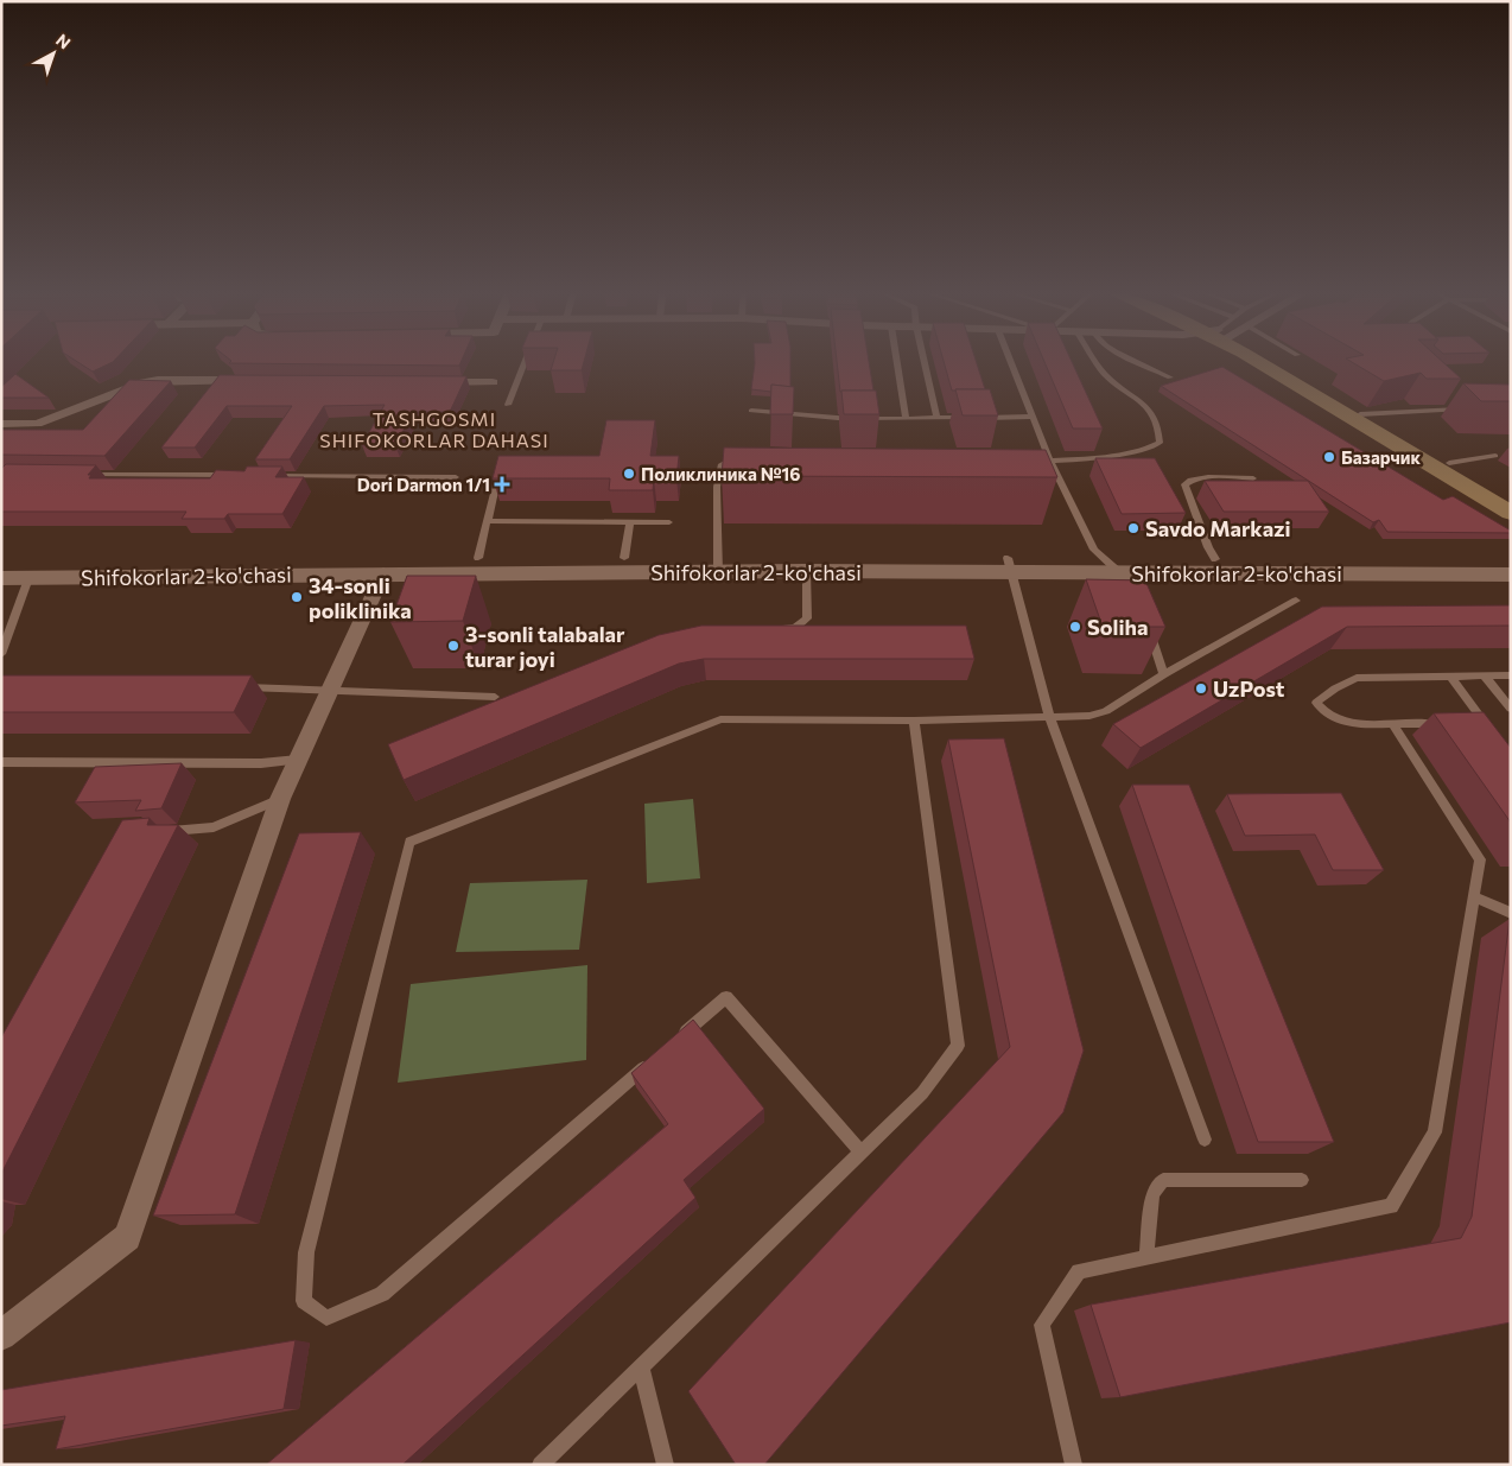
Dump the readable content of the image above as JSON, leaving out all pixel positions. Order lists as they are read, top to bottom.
{
  "streets": {
    "street": ["Shifokorlar 2-ko'chasi"]
  },
  "districts": ["TASHGOSMI SHIFOKORLAR DAHASI"],
  "places": {
    "other": [
      "Базарчик",
      "Поликлиника №16",
      "Savdo Markazi",
      "34-sonli poliklinika",
      "Soliha",
      "3-sonli talabalar turar joyi",
      "UzPost"
    ],
    "health": ["Dori Darmon 1/1"]
  },
  "north": "top right"
}
